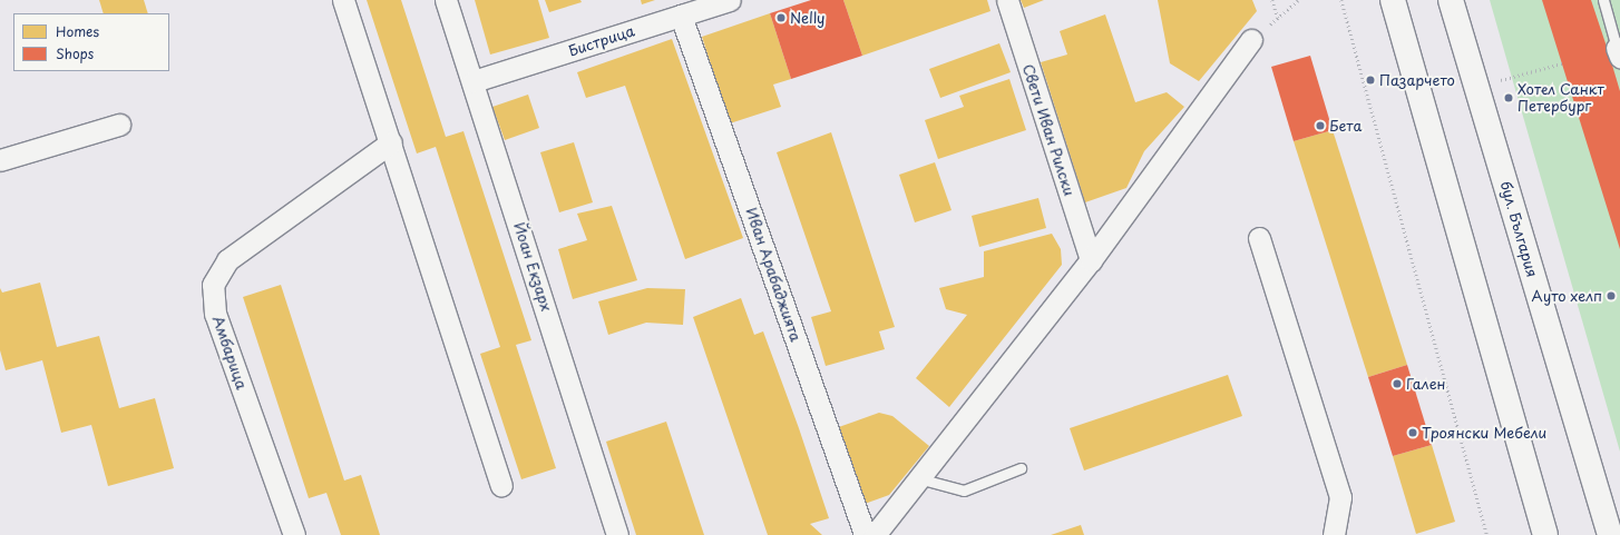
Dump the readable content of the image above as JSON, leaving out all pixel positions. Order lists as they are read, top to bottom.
{
  "streets": {
    "main road": ["бул. България"],
    "street": [
      "Бистрица",
      "Свети Иван Рилски",
      "Йоан Екзарх",
      "Иван Арабаджията",
      "Амбарица"
    ]
  },
  "crossings": [
    ["Бистрица", "Йоан Екзарх"],
    ["Бистрица", "Иван Арабаджията"]
  ],
  "places": [
    "Nelly",
    "Пазарчето",
    "Хотел Санкт Петербург",
    "Бета",
    "Ауто хелп",
    "Гален",
    "Троянски Мебели"
  ],
  "legend": ["Homes", "Shops"]
}
